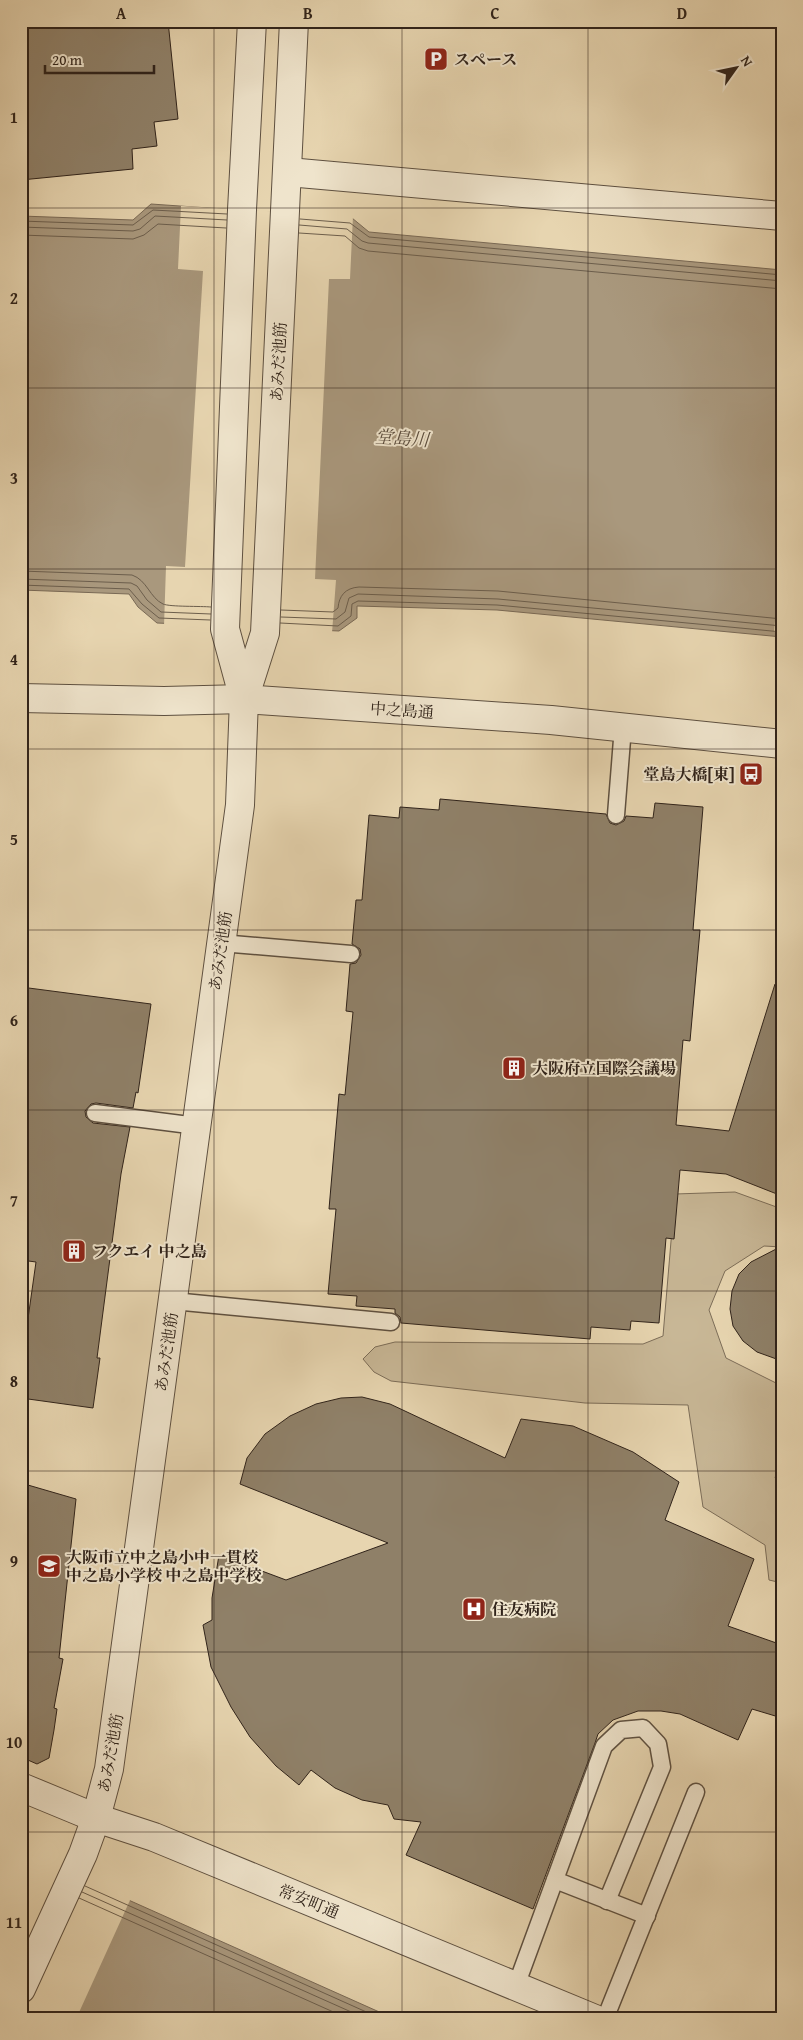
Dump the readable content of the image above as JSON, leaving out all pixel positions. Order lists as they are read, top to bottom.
{
  "streets": {
    "street": ["あみだ池筋", "中之島通", "常安町通"]
  },
  "crossings": [
    ["あみだ池筋", "中之島通"],
    ["あみだ池筋", "常安町通"]
  ],
  "water": ["堂島川"],
  "places": {
    "parking": ["スペース"],
    "bus stop": ["堂島大橋[東]"],
    "building": ["大阪府立国際会議場", "フクエイ 中之島"],
    "school or university": ["大阪市立中之島小中一貫校 中之島小学校 中之島中学校"],
    "hospital": ["住友病院"]
  },
  "scale_bar": "20 m",
  "north": "top right",
  "grid": {
    "columns": [
      "A",
      "B",
      "C",
      "D"
    ],
    "rows": [
      "1",
      "2",
      "3",
      "4",
      "5",
      "6",
      "7",
      "8",
      "9",
      "10",
      "11"
    ]
  }
}
